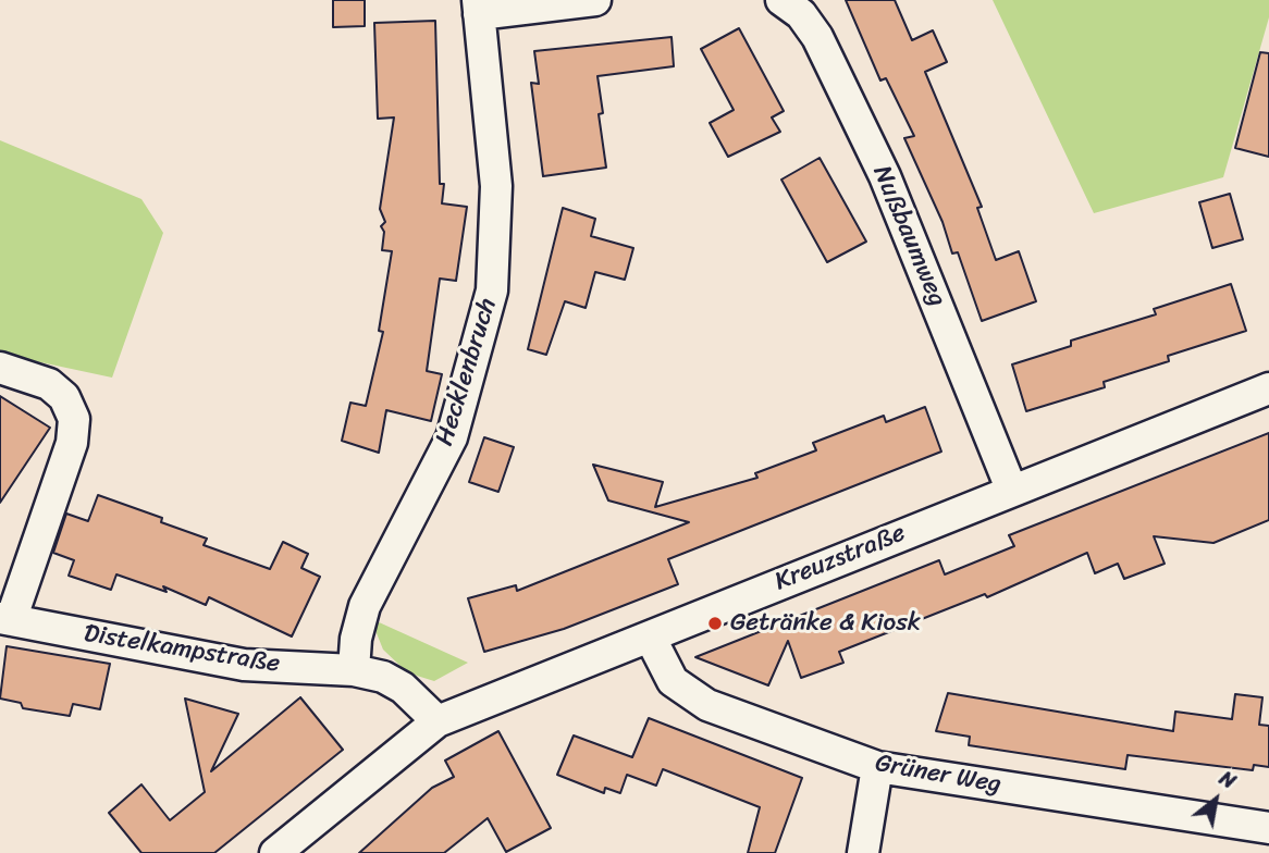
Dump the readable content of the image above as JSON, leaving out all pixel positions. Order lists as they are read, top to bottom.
{
  "streets": {
    "street": [
      "Nußbaumweg",
      "Hecklenbruch",
      "Kreuzstraße",
      "Distelkampstraße",
      "Grüner Weg"
    ]
  },
  "crossings": [
    ["Nußbaumweg", "Kreuzstraße"],
    ["Hecklenbruch", "Distelkampstraße"],
    ["Kreuzstraße", "Grüner Weg"]
  ],
  "places": ["Getränke & Kiosk"],
  "north": "top right"
}
